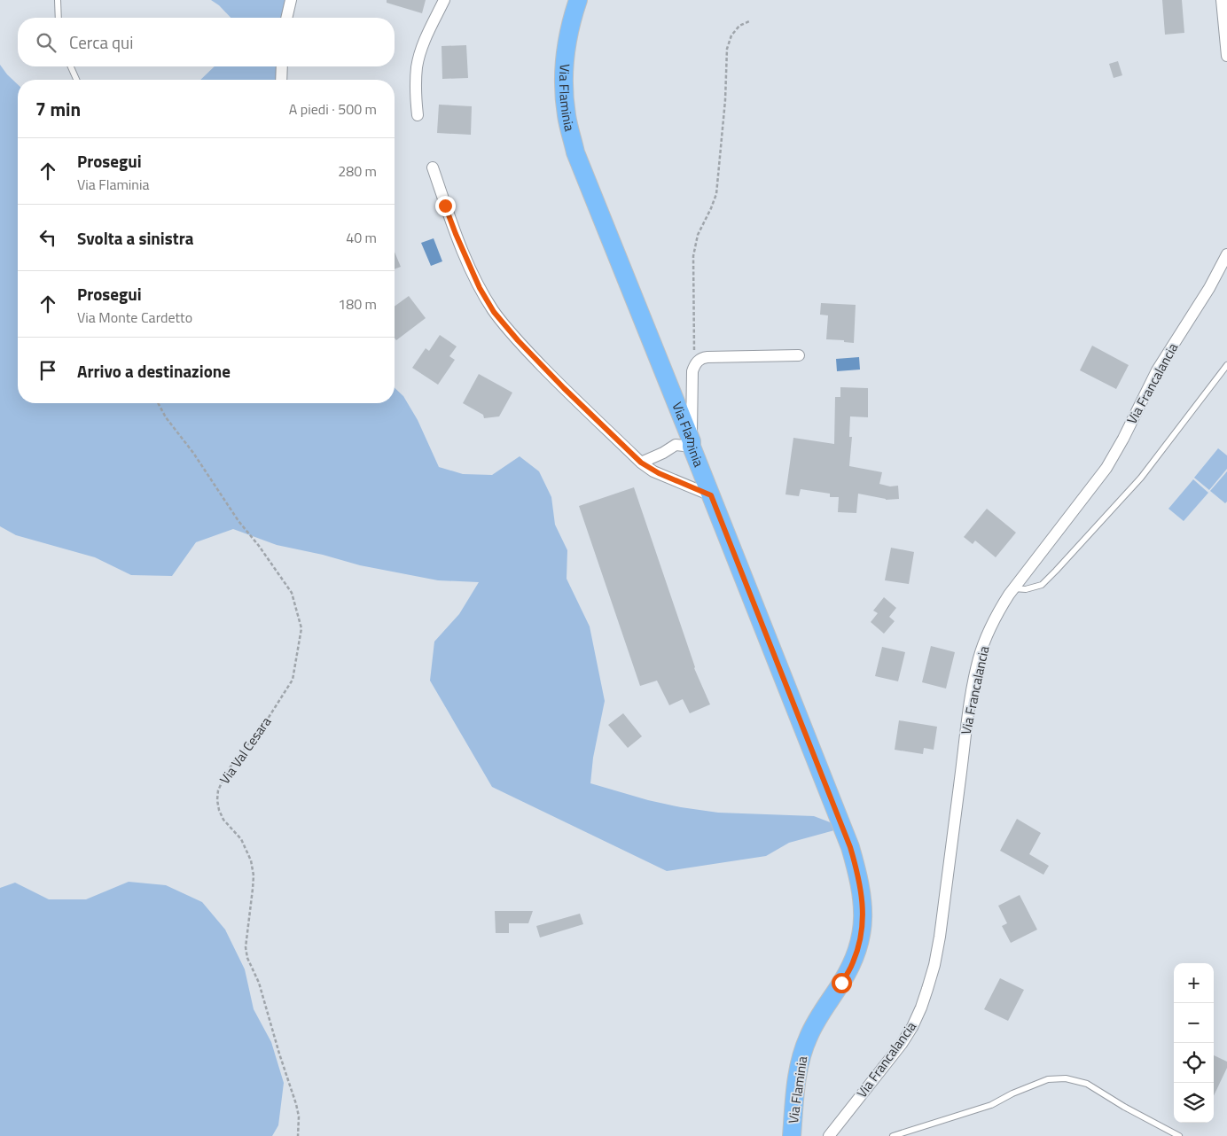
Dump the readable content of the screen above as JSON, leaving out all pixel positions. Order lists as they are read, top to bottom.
{
  "streets": {
    "main road": ["Via Flaminia"],
    "street": ["Via Francalancia"],
    "path": ["Via Val Cesara"]
  },
  "page": {
    "search": "Cerca qui",
    "heading": ["7 min", "A piedi · 500 m"],
    "list": [
      ["Prosegui", "Via Flaminia", "280 m"],
      ["Svolta a sinistra", "40 m"],
      ["Prosegui", "Via Monte Cardetto", "180 m"],
      "Arrivo a destinazione"
    ],
    "map_buttons": ["+", "−"]
  }
}
